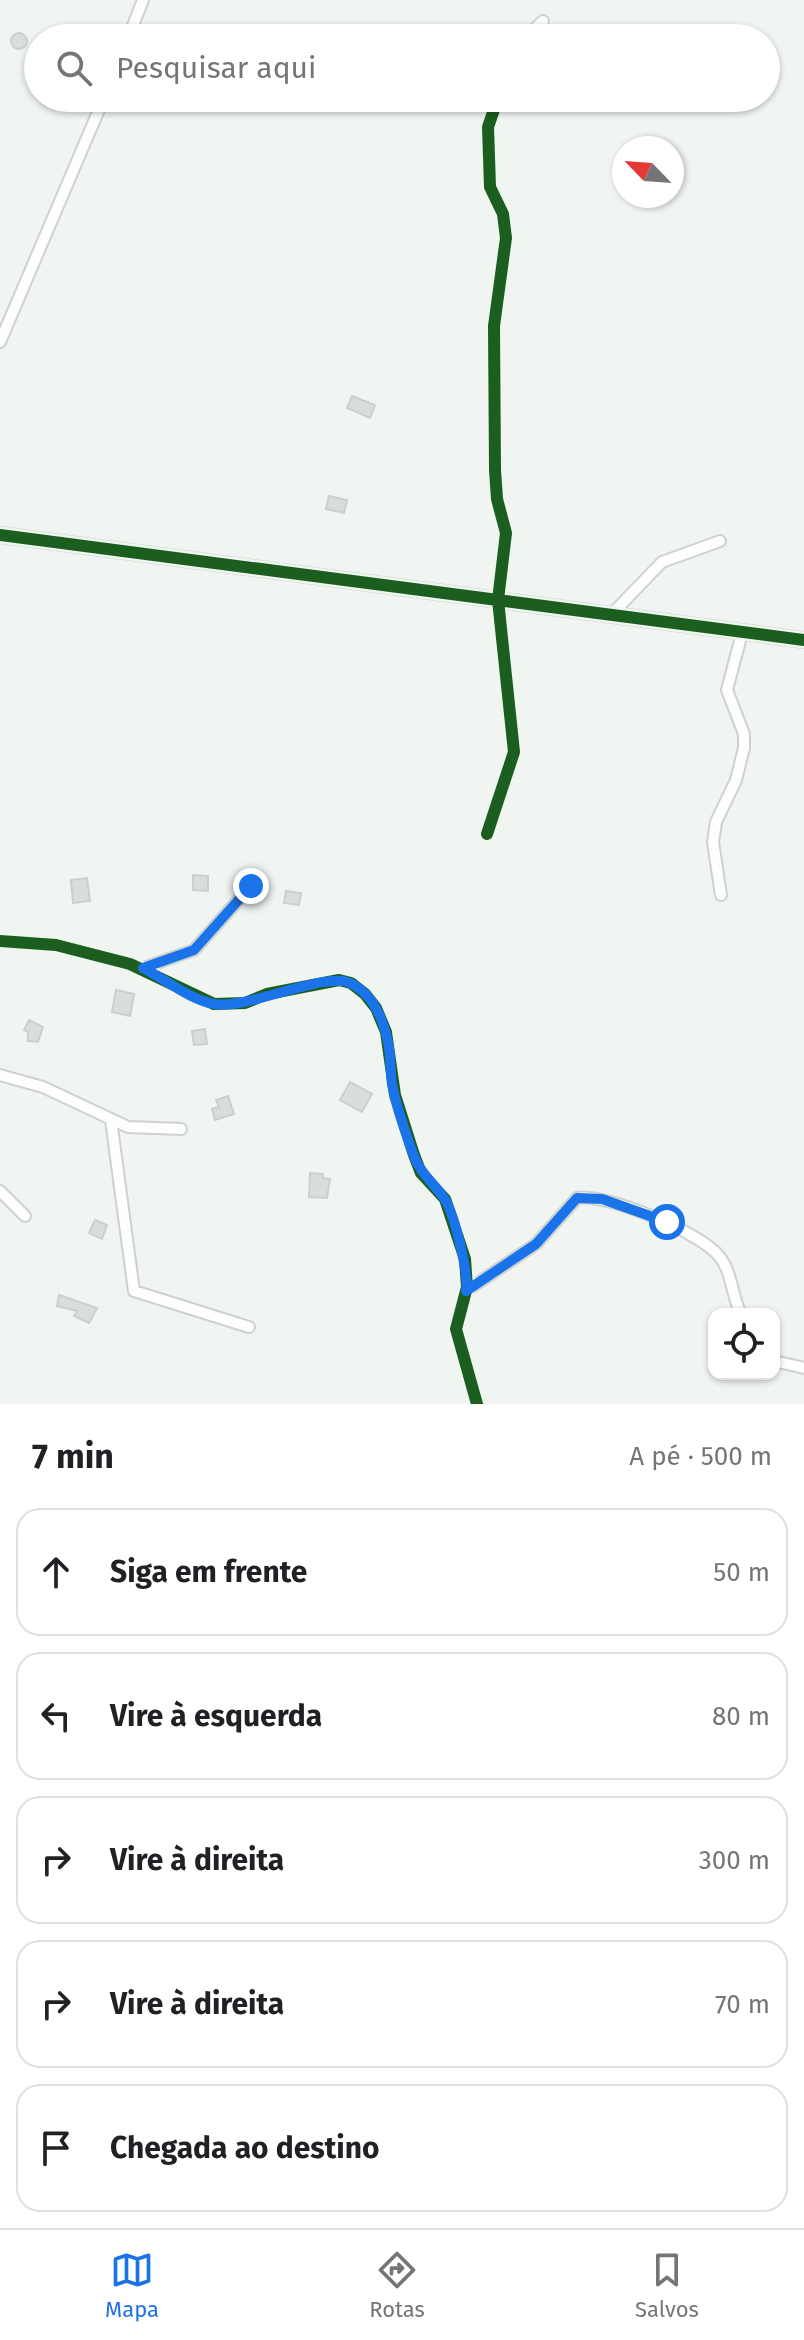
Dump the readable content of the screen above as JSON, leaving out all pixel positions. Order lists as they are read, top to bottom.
{
  "north": "top left",
  "page": {
    "search": "Pesquisar aqui",
    "heading": ["7 min", "A pé · 500 m"],
    "list": [
      ["Siga em frente", "50 m"],
      ["Vire à esquerda", "80 m"],
      ["Vire à direita", "300 m"],
      ["Vire à direita", "70 m"],
      "Chegada ao destino"
    ],
    "nav": ["Mapa", "Rotas", "Salvos"]
  }
}
